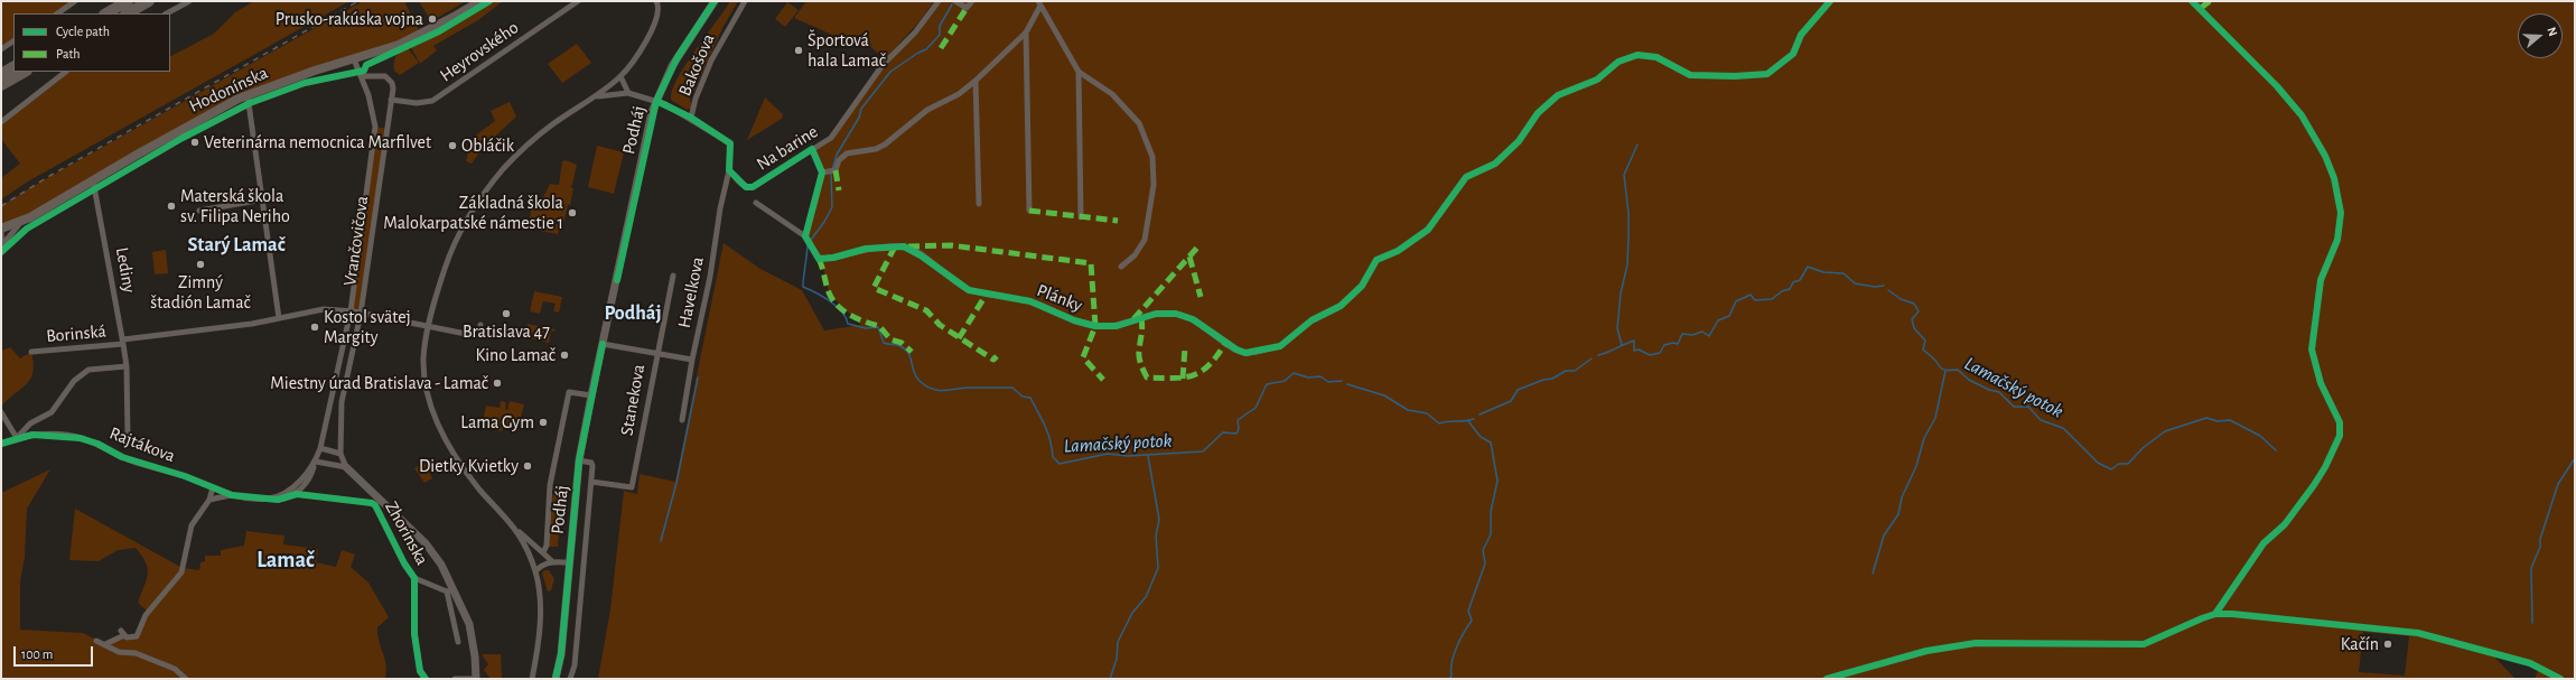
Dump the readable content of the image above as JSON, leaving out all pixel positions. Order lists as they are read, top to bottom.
{
  "streets": {
    "main road": ["Hodonínska"],
    "street": [
      "Heyrovského",
      "Bakošova",
      "Podháj",
      "Na barine",
      "Vrančovičova",
      "Lediny",
      "Havelkova",
      "Plánky",
      "Borinská",
      "Stanekova",
      "Rajtákova",
      "Zhorínska"
    ]
  },
  "crossings": [
    ["Heyrovského", "Vrančovičova"],
    ["Bakošova", "Havelkova"],
    ["Hodonínska", "Vrančovičova"],
    ["Hodonínska", "Lediny"],
    ["Podháj", "Stanekova"],
    ["Na barine", "Havelkova"],
    ["Vrančovičova", "Borinská"],
    ["Vrančovičova", "Rajtákova"],
    ["Vrančovičova", "Zhorínska"],
    ["Lediny", "Borinská"]
  ],
  "districts": ["Starý Lamač", "Podháj", "Lamač"],
  "water": ["Lamačský potok"],
  "places": [
    "Prusko-rakúska vojna",
    "Športová hala Lamač",
    "Veterinárna nemocnica Marfilvet",
    "Obláčik",
    "Materská škola sv. Filipa Neriho",
    "Základná škola Malokarpatské námestie 1",
    "Zimný štadión Lamač",
    "Bratislava 47",
    "Kostol svätej Margity",
    "Kino Lamač",
    "Miestny úrad Bratislava - Lamač",
    "Lama Gym",
    "Dietky Kvietky",
    "Kačín"
  ],
  "legend": ["Cycle path", "Path"],
  "scale_bar": "100 m",
  "north": "right"
}
